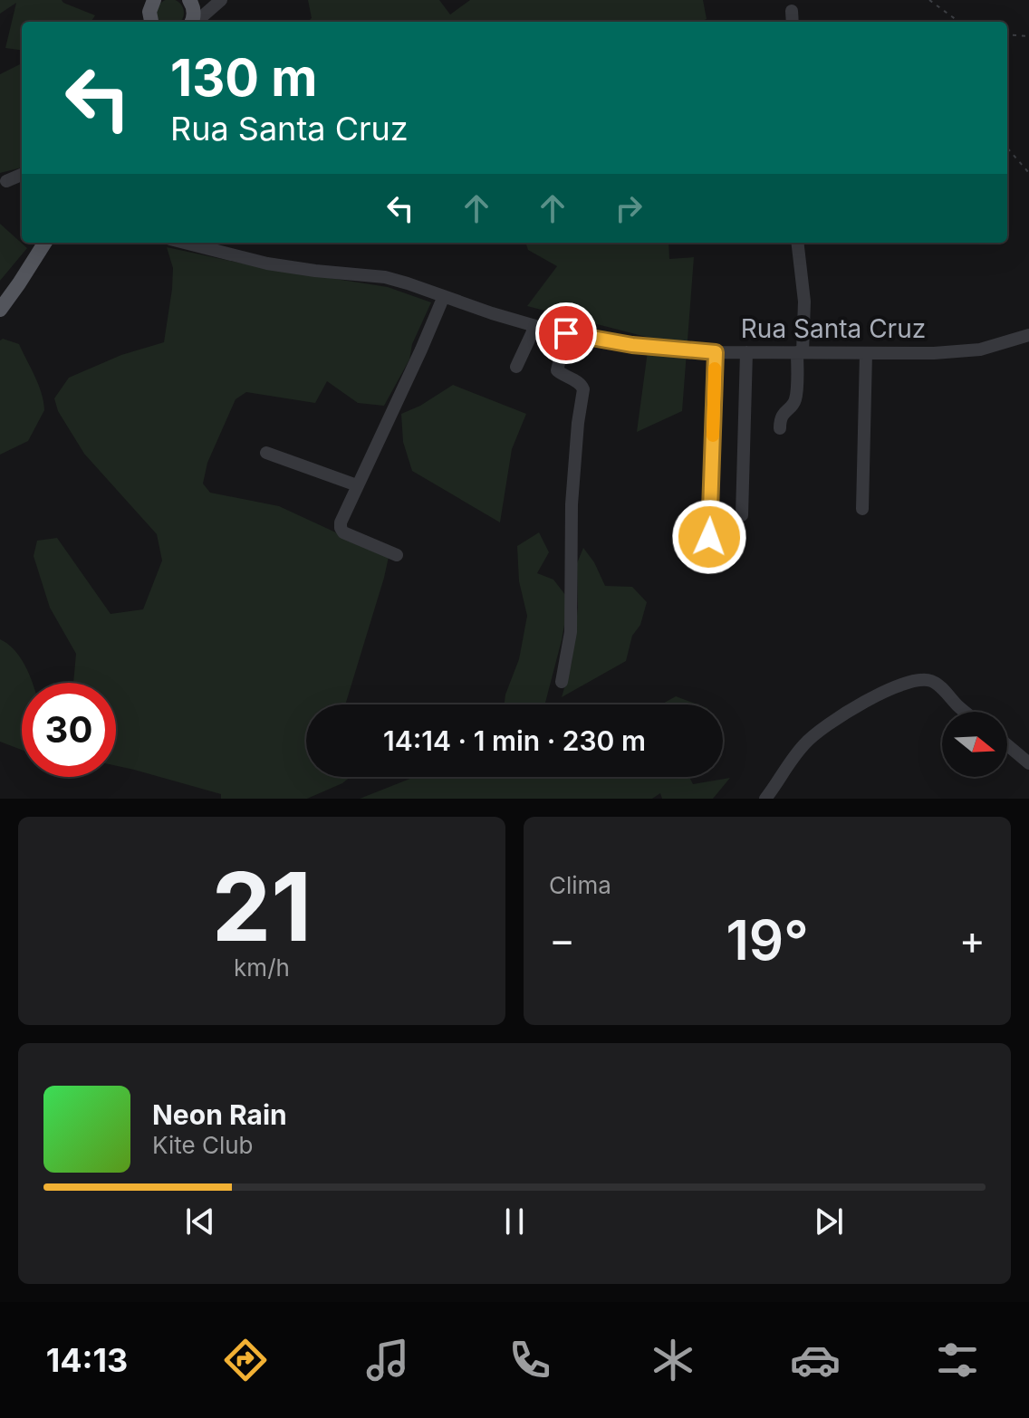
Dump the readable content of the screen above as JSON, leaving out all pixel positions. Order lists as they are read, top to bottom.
{
  "streets": {
    "street": ["Rua Santa Cruz"]
  },
  "north": "right",
  "page": {
    "turn": ["130 m", "Rua Santa Cruz"],
    "limit": "30",
    "trip": "14:14 · 1 min · 230 m",
    "tile": [
      ["21", "km/h"],
      "Clima"
    ],
    "heat": ["−", "19°", "+"],
    "song": ["Neon Rain", "Kite Club"],
    "tabs": "14:13"
  }
}
